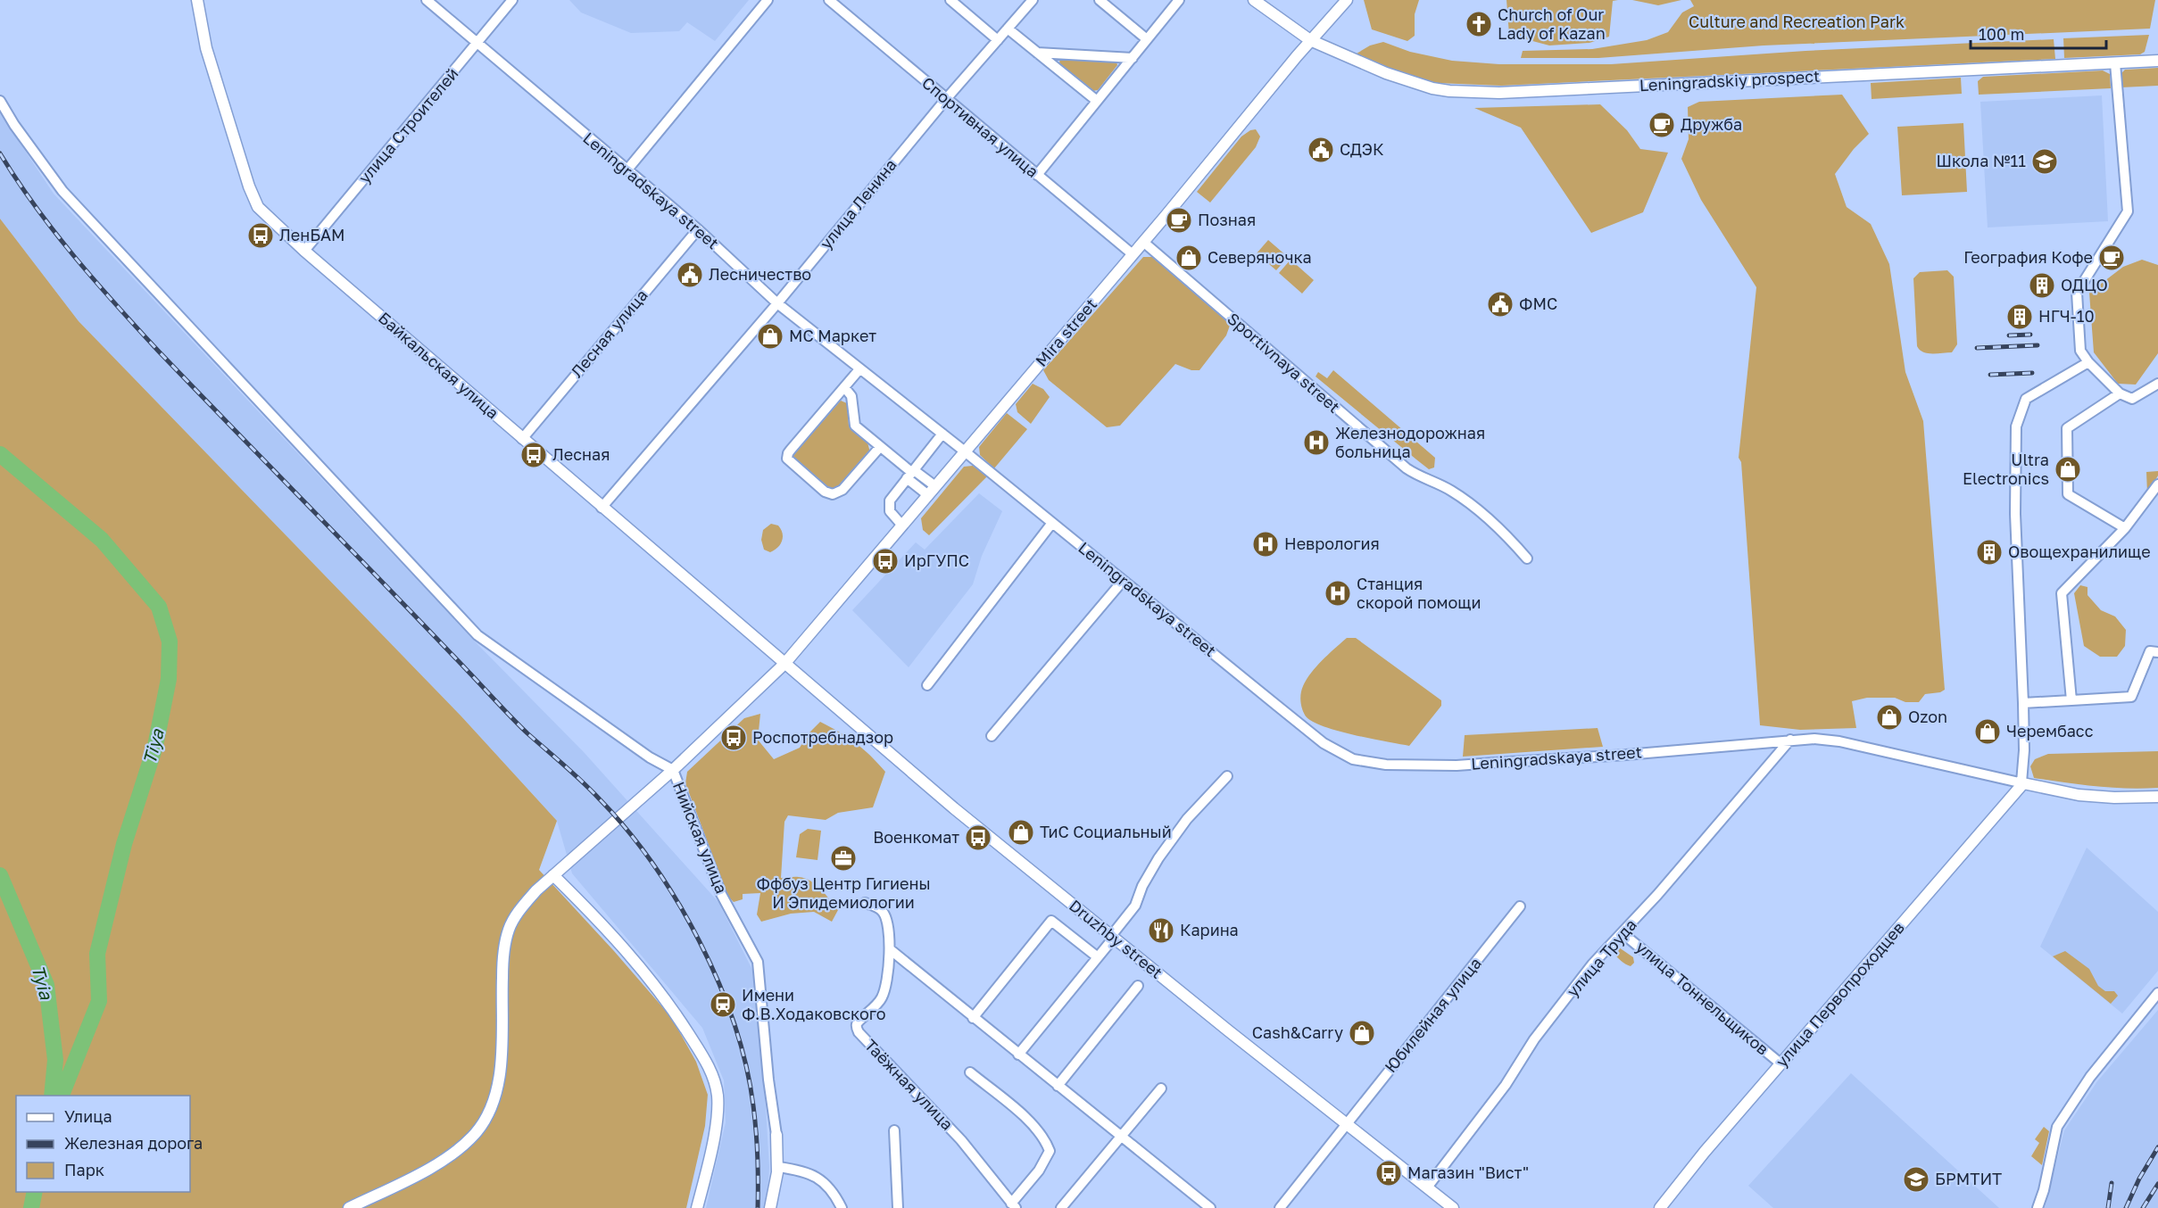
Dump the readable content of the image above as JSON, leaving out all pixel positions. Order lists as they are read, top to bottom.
{
  "streets": {
    "street": [
      "Leningradskiy prospect",
      "улица Строителей",
      "Спортивная улица",
      "Leningradskaya street",
      "улица Ленина",
      "Mira street",
      "Лесная улица",
      "Sportivnaya street",
      "Байкальская улица",
      "Нийская улица",
      "Druzhby street",
      "улица Труда",
      "улица Первопроходцев",
      "улица Тоннельщиков",
      "Юбилейная улица",
      "Таёжная улица"
    ]
  },
  "crossings": [
    ["Leningradskiy prospect", "Mira street"],
    ["улица Строителей", "Leningradskaya street"],
    ["улица Строителей", "Байкальская улица"],
    ["Спортивная улица", "улица Ленина"],
    ["Спортивная улица", "Mira street"],
    ["Leningradskaya street", "улица Ленина"],
    ["Leningradskaya street", "Mira street"],
    ["Leningradskaya street", "Лесная улица"],
    ["Leningradskaya street", "улица Труда"],
    ["Leningradskaya street", "улица Первопроходцев"],
    ["улица Ленина", "Байкальская улица"],
    ["Mira street", "Sportivnaya street"],
    ["Mira street", "Байкальская улица"],
    ["Mira street", "Нийская улица"],
    ["Mira street", "Druzhby street"],
    ["Лесная улица", "Байкальская улица"],
    ["Байкальская улица", "Druzhby street"],
    ["Druzhby street", "улица Труда"],
    ["Druzhby street", "Юбилейная улица"],
    ["улица Труда", "улица Тоннельщиков"],
    ["улица Первопроходцев", "улица Тоннельщиков"]
  ],
  "water": ["Tiya", "Tyia"],
  "parks": ["Culture and Recreation Park"],
  "places": {
    "church": ["Church of Our Lady of Kazan"],
    "cafe": ["Дружба", "Позная", "География Кофе"],
    "public building": ["СДЭК", "Лесничество", "ФМС"],
    "school or university": ["Школа №11", "БРМТИТ"],
    "bus stop": [
      "ЛенБАМ",
      "Лесная",
      "ИрГУПС",
      "Роспотребнадзор",
      "Военкомат",
      "Магазин \"Вист\""
    ],
    "shop": [
      "Северяночка",
      "МС Маркет",
      "Ultra Electronics",
      "Ozon",
      "Черембасс",
      "ТиС Социальный",
      "Cash&Carry"
    ],
    "building": ["ОДЦО", "НГЧ-10", "Овощехранилище"],
    "hospital": ["Железнодорожная больница", "Неврология", "Станция скорой помощи"],
    "office": ["Ффбуз Центр Гигиены И Эпидемиологии"],
    "restaurant": ["Карина"],
    "station": ["Имени Ф.В.Ходаковского"]
  },
  "legend": ["Улица", "Железная дорога", "Парк"],
  "scale_bar": "100 m"
}
